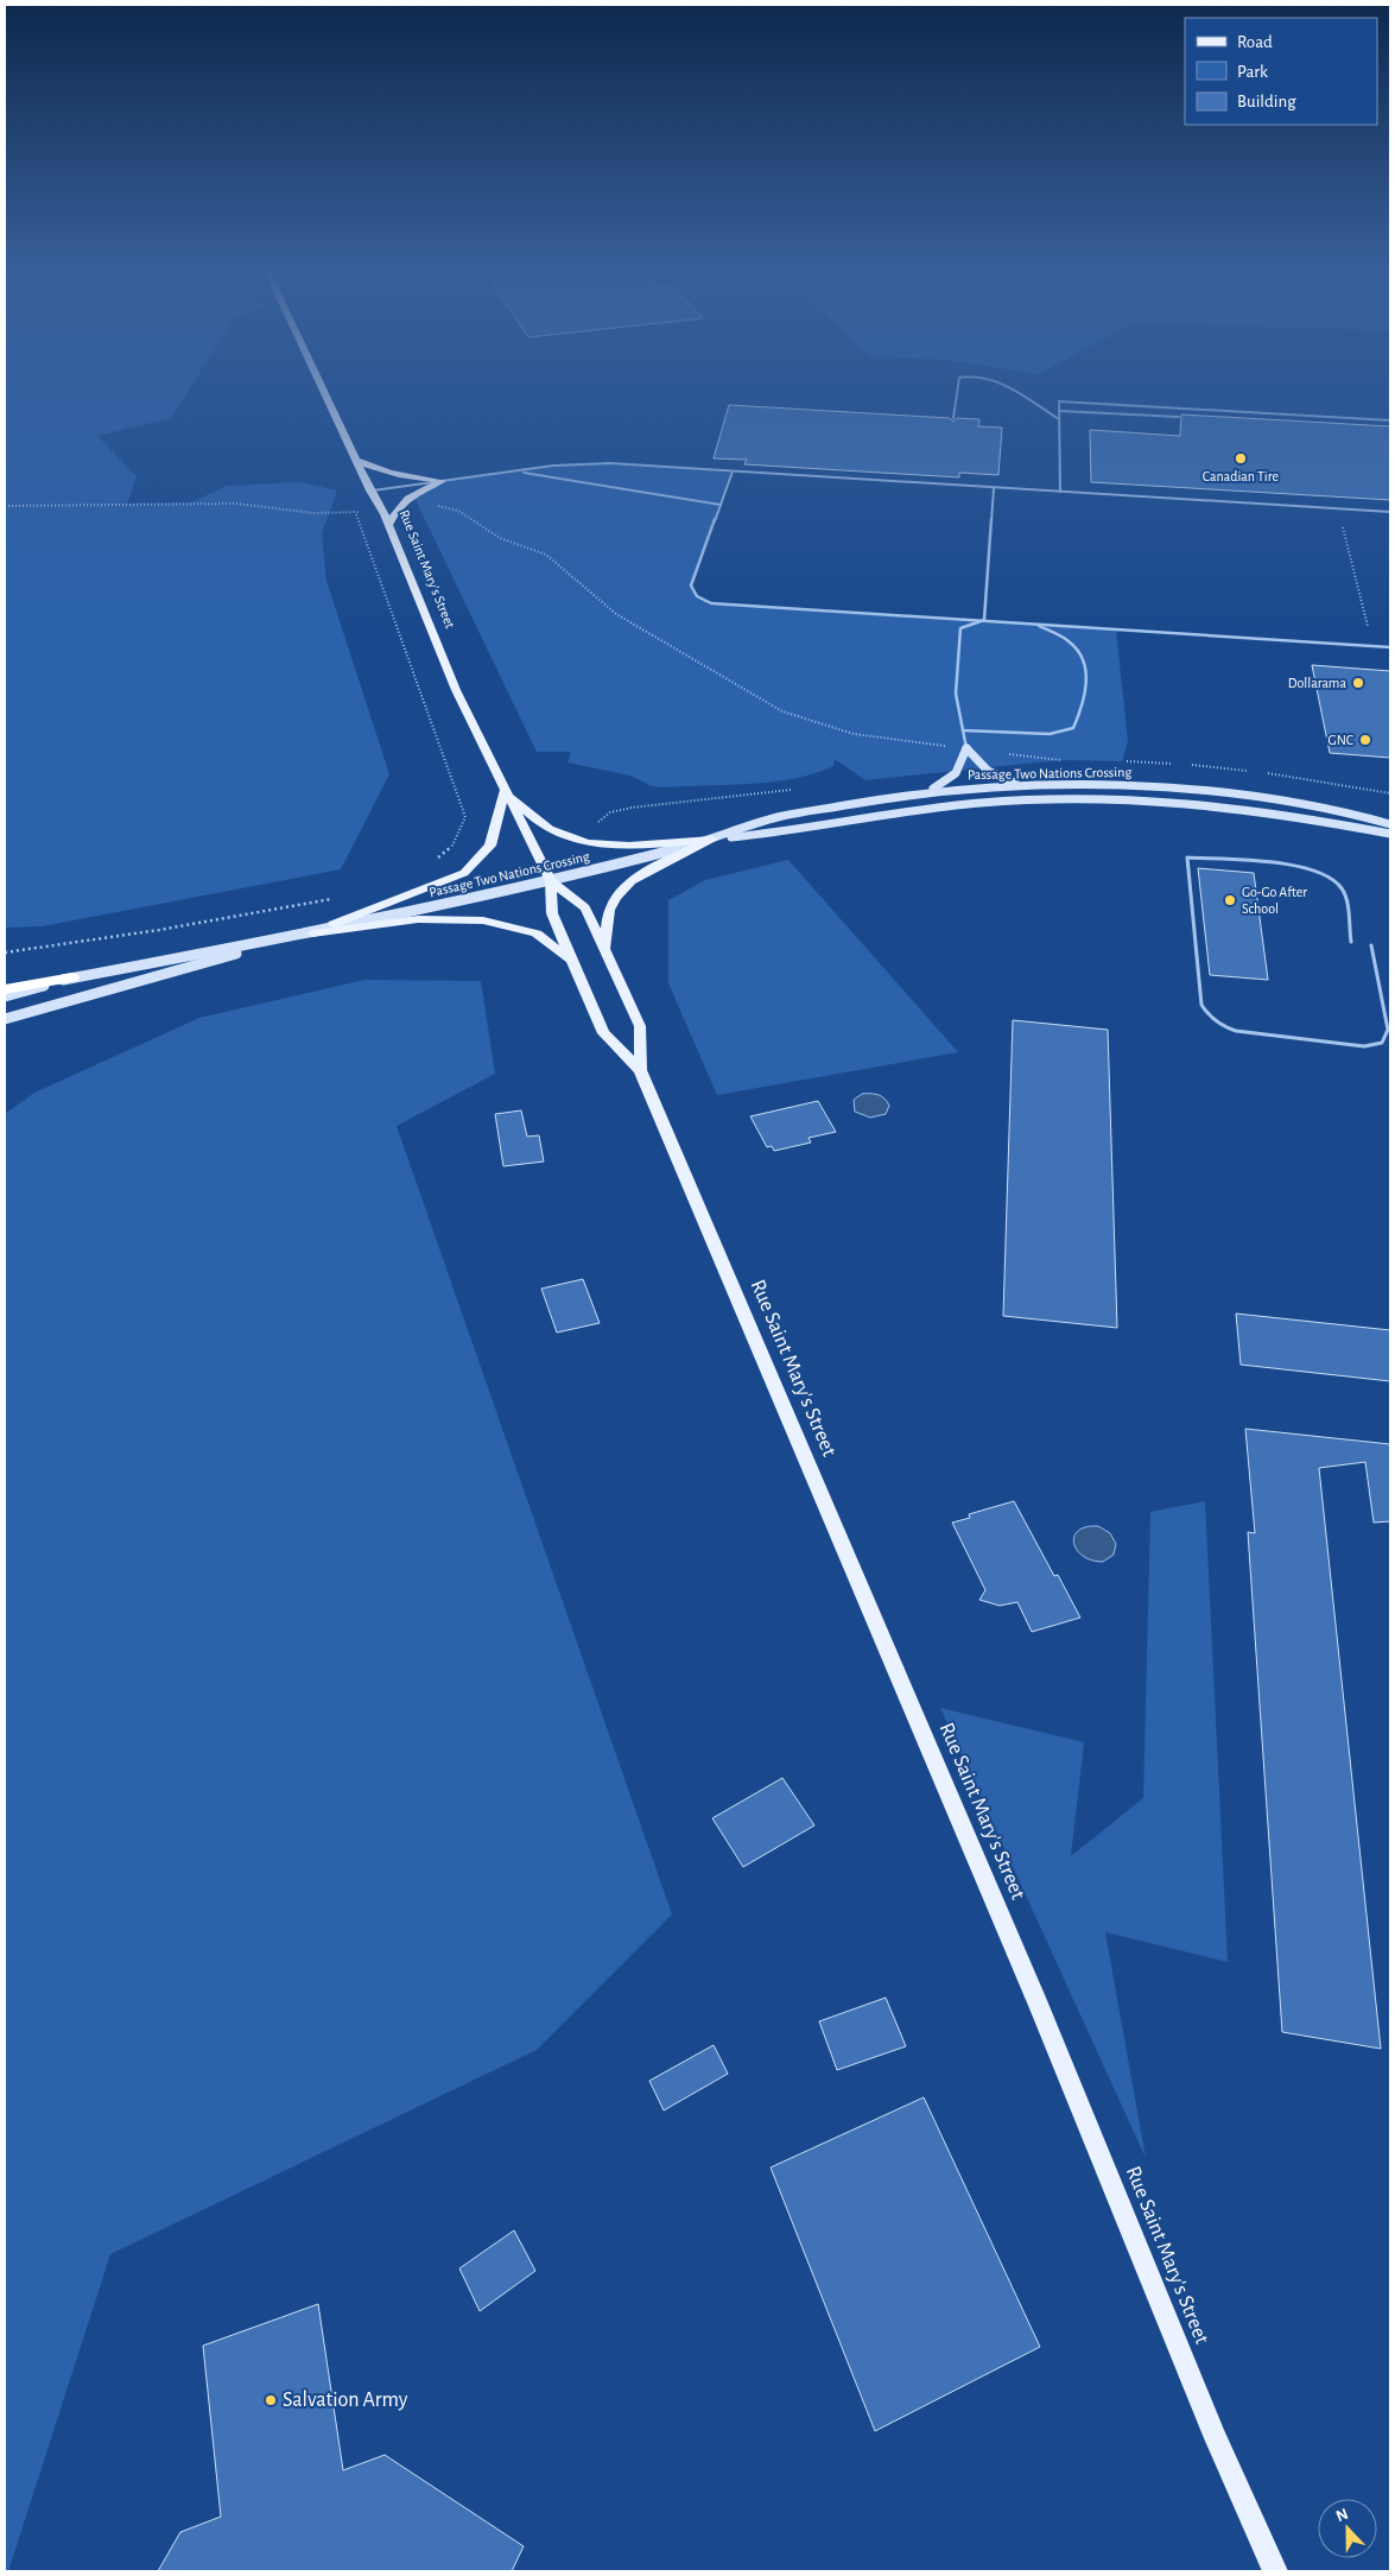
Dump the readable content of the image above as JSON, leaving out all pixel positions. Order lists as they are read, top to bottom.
{
  "streets": {
    "main road": ["Rue Saint Mary's Street", "Passage Two Nations Crossing"]
  },
  "crossings": [
    ["Rue Saint Mary's Street", "Passage Two Nations Crossing"]
  ],
  "places": [
    "Canadian Tire",
    "Dollarama",
    "GNC",
    "Go-Go After School",
    "Salvation Army"
  ],
  "legend": ["Road", "Park", "Building"],
  "north": "top"
}
